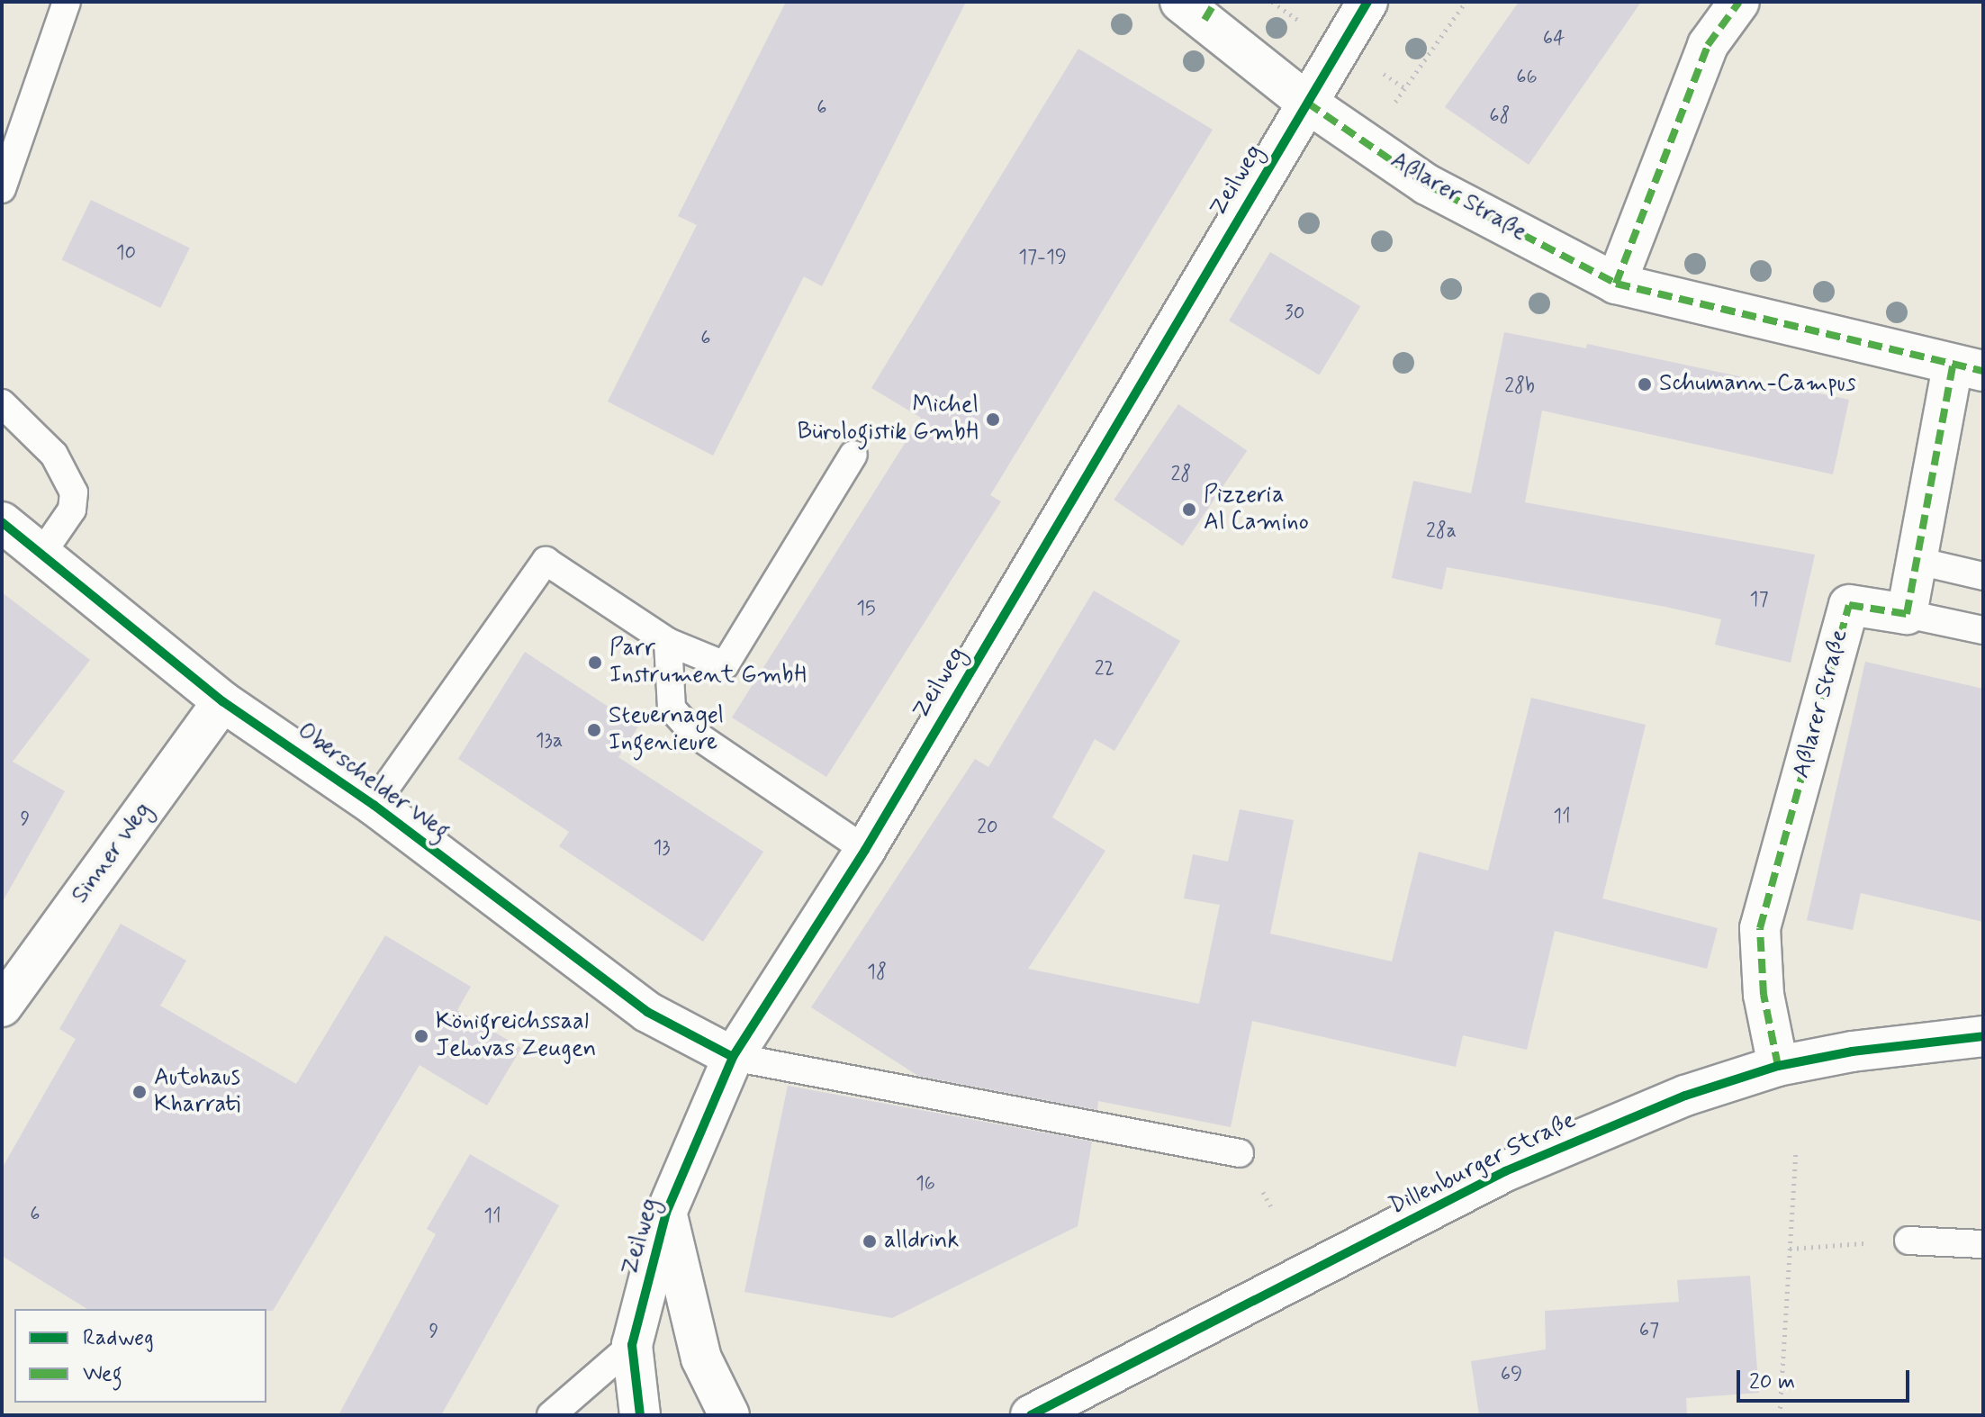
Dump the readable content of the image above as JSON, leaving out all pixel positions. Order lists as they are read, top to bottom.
{
  "streets": {
    "street": [
      "Zeilweg",
      "Aßlarer Straße",
      "Oberschelder Weg",
      "Sinner Weg",
      "Dillenburger Straße"
    ]
  },
  "crossings": [
    ["Zeilweg", "Aßlarer Straße"],
    ["Zeilweg", "Oberschelder Weg"],
    ["Aßlarer Straße", "Dillenburger Straße"],
    ["Oberschelder Weg", "Sinner Weg"]
  ],
  "places": [
    "Schumann-Campus",
    "Michel Bürologistik GmbH",
    "Pizzeria Al Camino",
    "Parr Instrument GmbH",
    "Steuernagel Ingenieure",
    "Königreichssaal Jehovas Zeugen",
    "Autohaus Kharrati",
    "alldrink"
  ],
  "house_numbers": [
    "64",
    "66",
    "6",
    "68",
    "10",
    "17-19",
    "30",
    "6",
    "28b",
    "28",
    "28a",
    "17",
    "15",
    "22",
    "13a",
    "11",
    "9",
    "20",
    "13",
    "18",
    "16",
    "6",
    "11",
    "67",
    "9",
    "69"
  ],
  "legend": ["Radweg", "Weg"],
  "scale_bar": "20 m"
}
